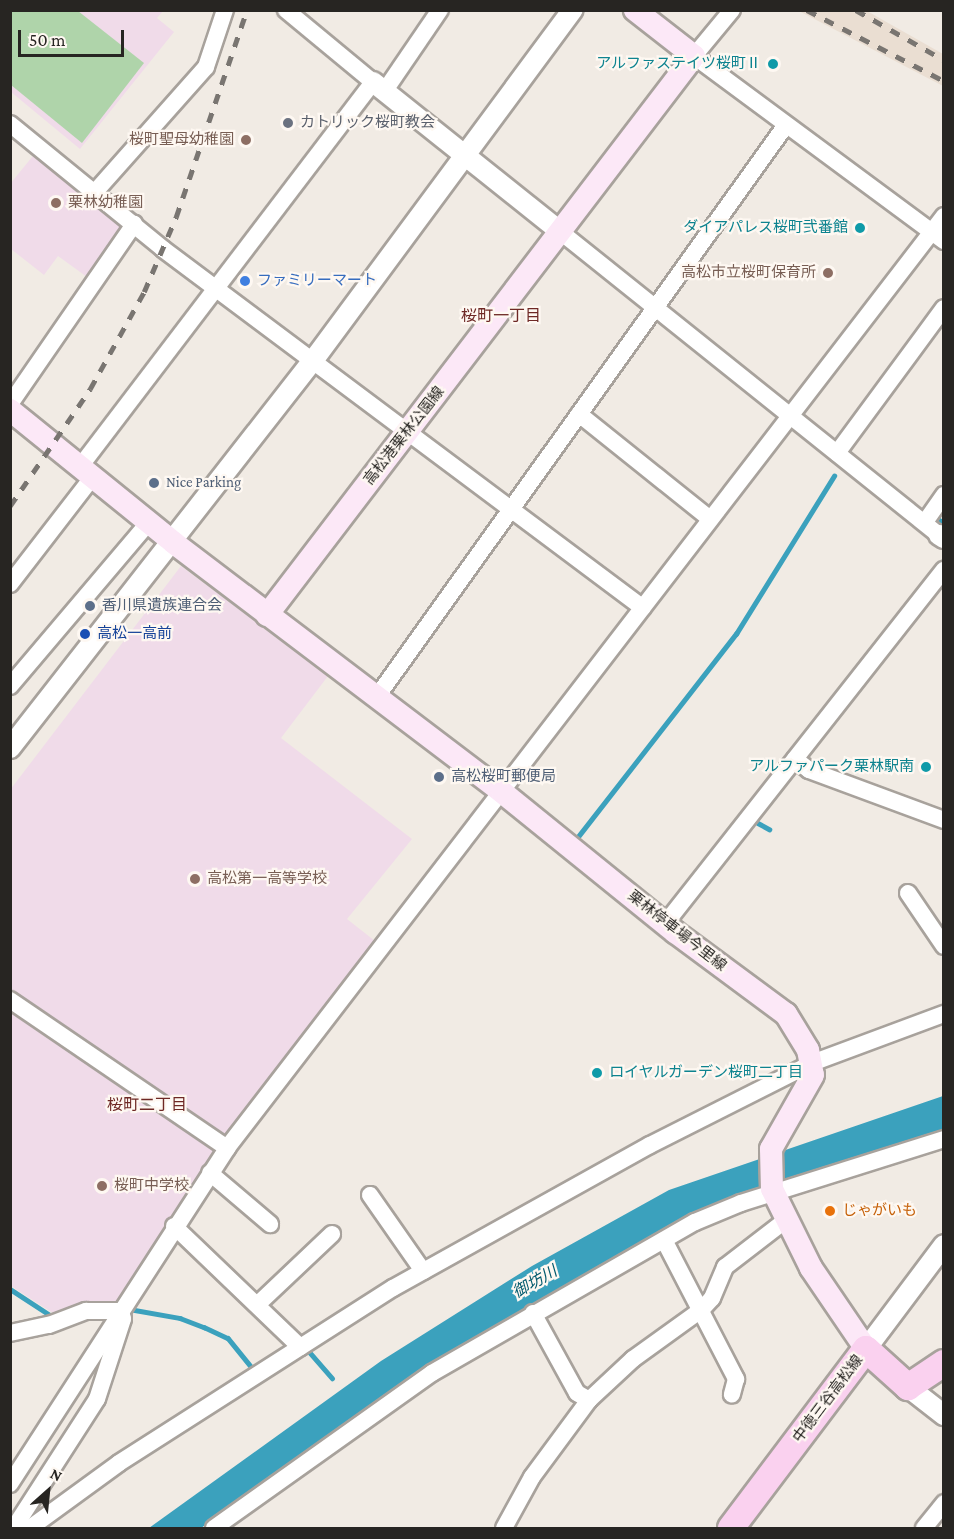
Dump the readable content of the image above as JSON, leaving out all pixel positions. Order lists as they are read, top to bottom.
{
  "streets": {
    "main road": ["高松港栗林公園線", "栗林停車場今里線", "中徳三谷高松線"]
  },
  "crossings": [
    ["高松港栗林公園線", "栗林停車場今里線"]
  ],
  "districts": ["桜町一丁目", "桜町二丁目"],
  "water": ["御坊川"],
  "places": [
    "アルファステイツ桜町Ⅱ",
    "カトリック桜町教会",
    "桜町聖母幼稚園",
    "栗林幼稚園",
    "ダイアパレス桜町弐番館",
    "高松市立桜町保育所",
    "ファミリーマート",
    "Nice Parking",
    "香川県遺族連合会",
    "高松一高前",
    "アルファパーク栗林駅南",
    "高松桜町郵便局",
    "高松第一高等学校",
    "ロイヤルガーデン桜町二丁目",
    "桜町中学校",
    "じゃがいも"
  ],
  "scale_bar": "50 m",
  "north": "top right"
}
